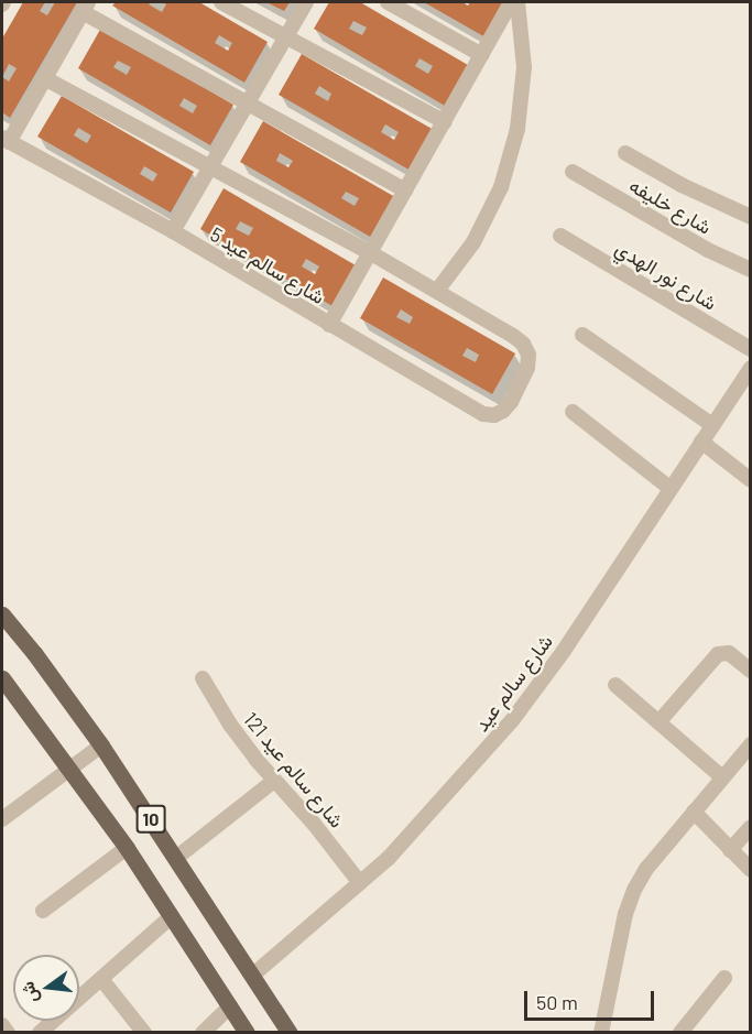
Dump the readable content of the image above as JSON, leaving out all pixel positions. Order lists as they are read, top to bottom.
{
  "streets": {
    "main road": ["10"],
    "street": [
      "شارع خليفه",
      "شارع سالم عيد 5",
      "شارع نور الهدي",
      "شارع سالم عيد",
      "شارع سالم عيد 121"
    ]
  },
  "crossings": [
    ["شارع سالم عيد", "شارع سالم عيد 121"],
    ["شارع سالم عيد", "10"]
  ],
  "scale_bar": "50 m",
  "north": "left"
}
